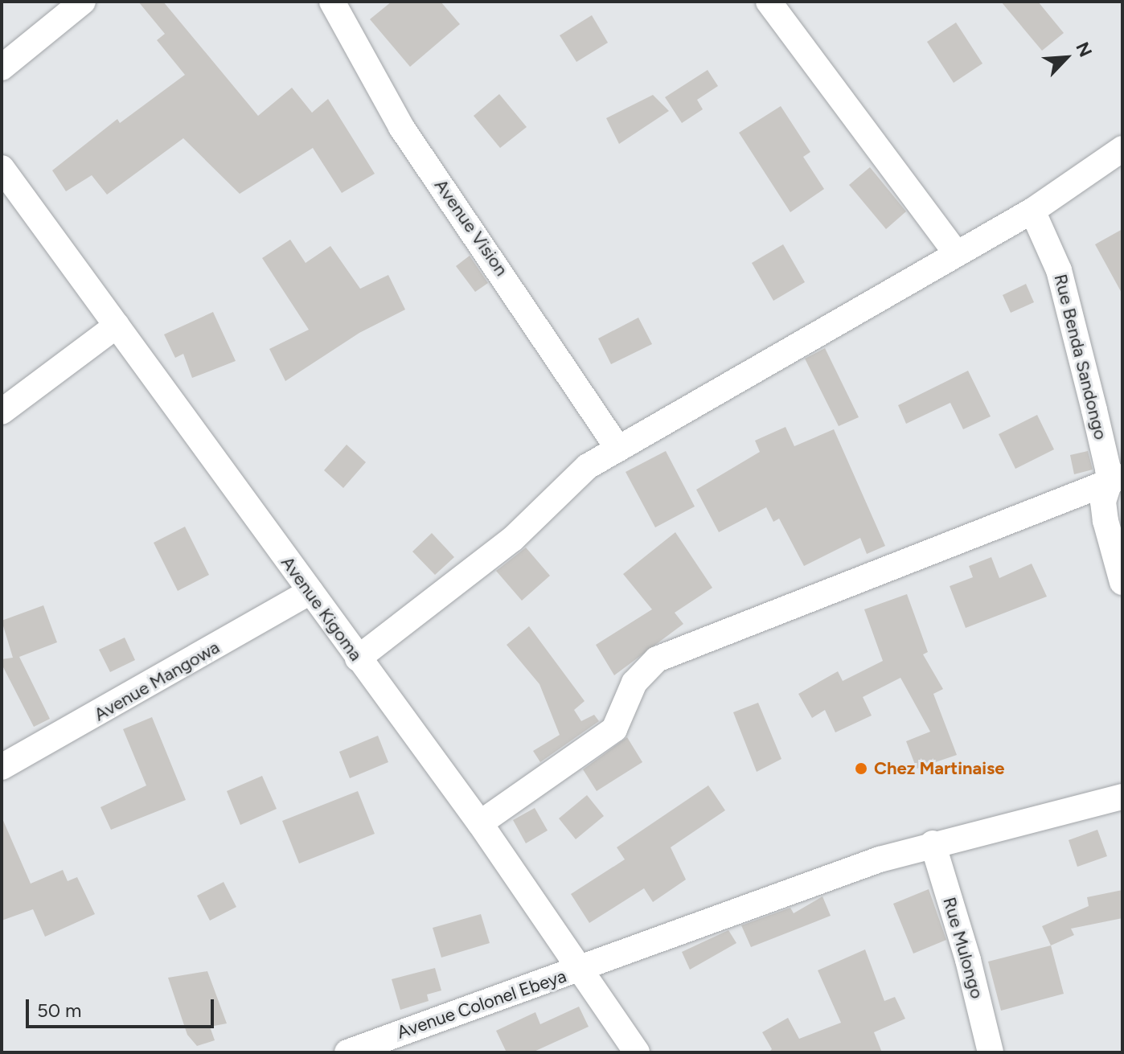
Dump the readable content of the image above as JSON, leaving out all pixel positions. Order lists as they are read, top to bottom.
{
  "streets": {
    "street": [
      "Avenue Vision",
      "Rue Benda Sandongo",
      "Avenue Kigoma",
      "Avenue Mangowa",
      "Rue Mulongo",
      "Avenue Colonel Ebeya"
    ]
  },
  "crossings": [
    ["Avenue Kigoma", "Avenue Mangowa"],
    ["Avenue Kigoma", "Avenue Colonel Ebeya"],
    ["Rue Mulongo", "Avenue Colonel Ebeya"]
  ],
  "places": ["Chez Martinaise"],
  "scale_bar": "50 m",
  "north": "top right"
}
